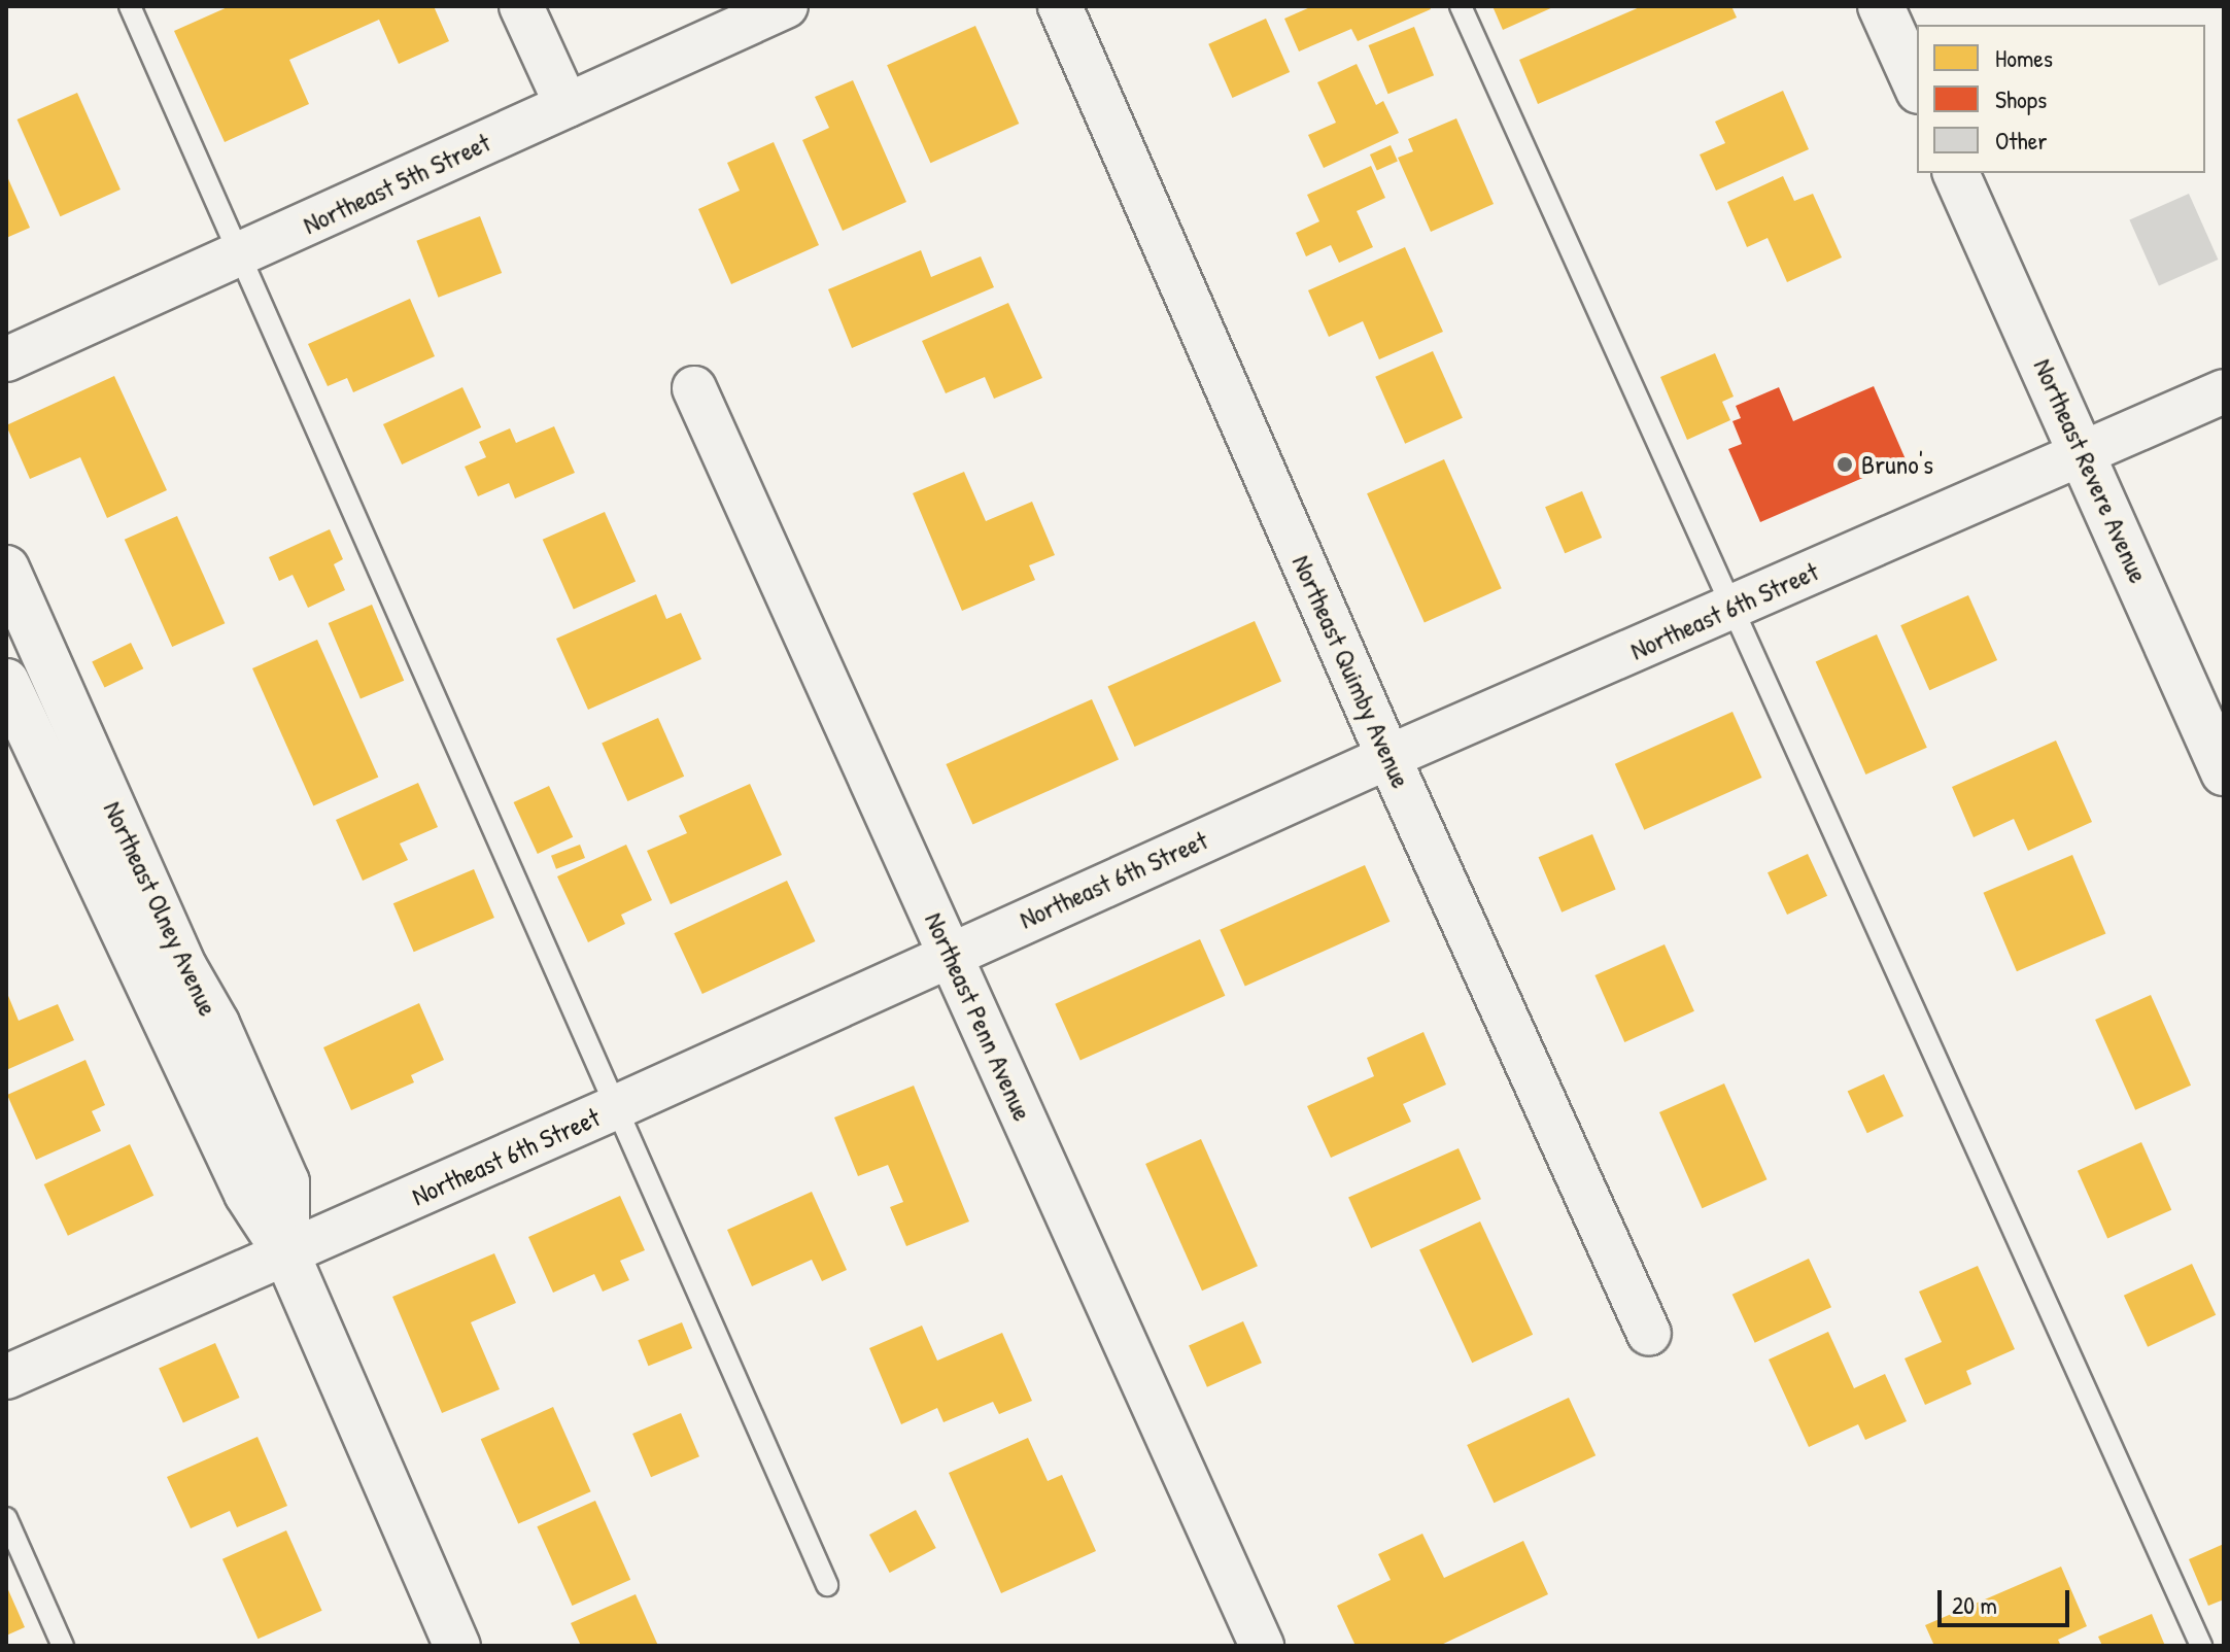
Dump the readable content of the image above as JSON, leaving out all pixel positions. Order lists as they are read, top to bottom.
{
  "streets": {
    "main road": ["Northeast Revere Avenue", "Northeast Olney Avenue"],
    "street": [
      "Northeast 5th Street",
      "Northeast 6th Street",
      "Northeast Quimby Avenue",
      "Northeast Penn Avenue"
    ]
  },
  "crossings": [
    ["Northeast Revere Avenue", "Northeast 6th Street"],
    ["Northeast 6th Street", "Northeast Quimby Avenue"],
    ["Northeast 6th Street", "Northeast Olney Avenue"],
    ["Northeast 6th Street", "Northeast Penn Avenue"]
  ],
  "places": ["Bruno's"],
  "legend": ["Homes", "Shops", "Other"],
  "scale_bar": "20 m"
}
